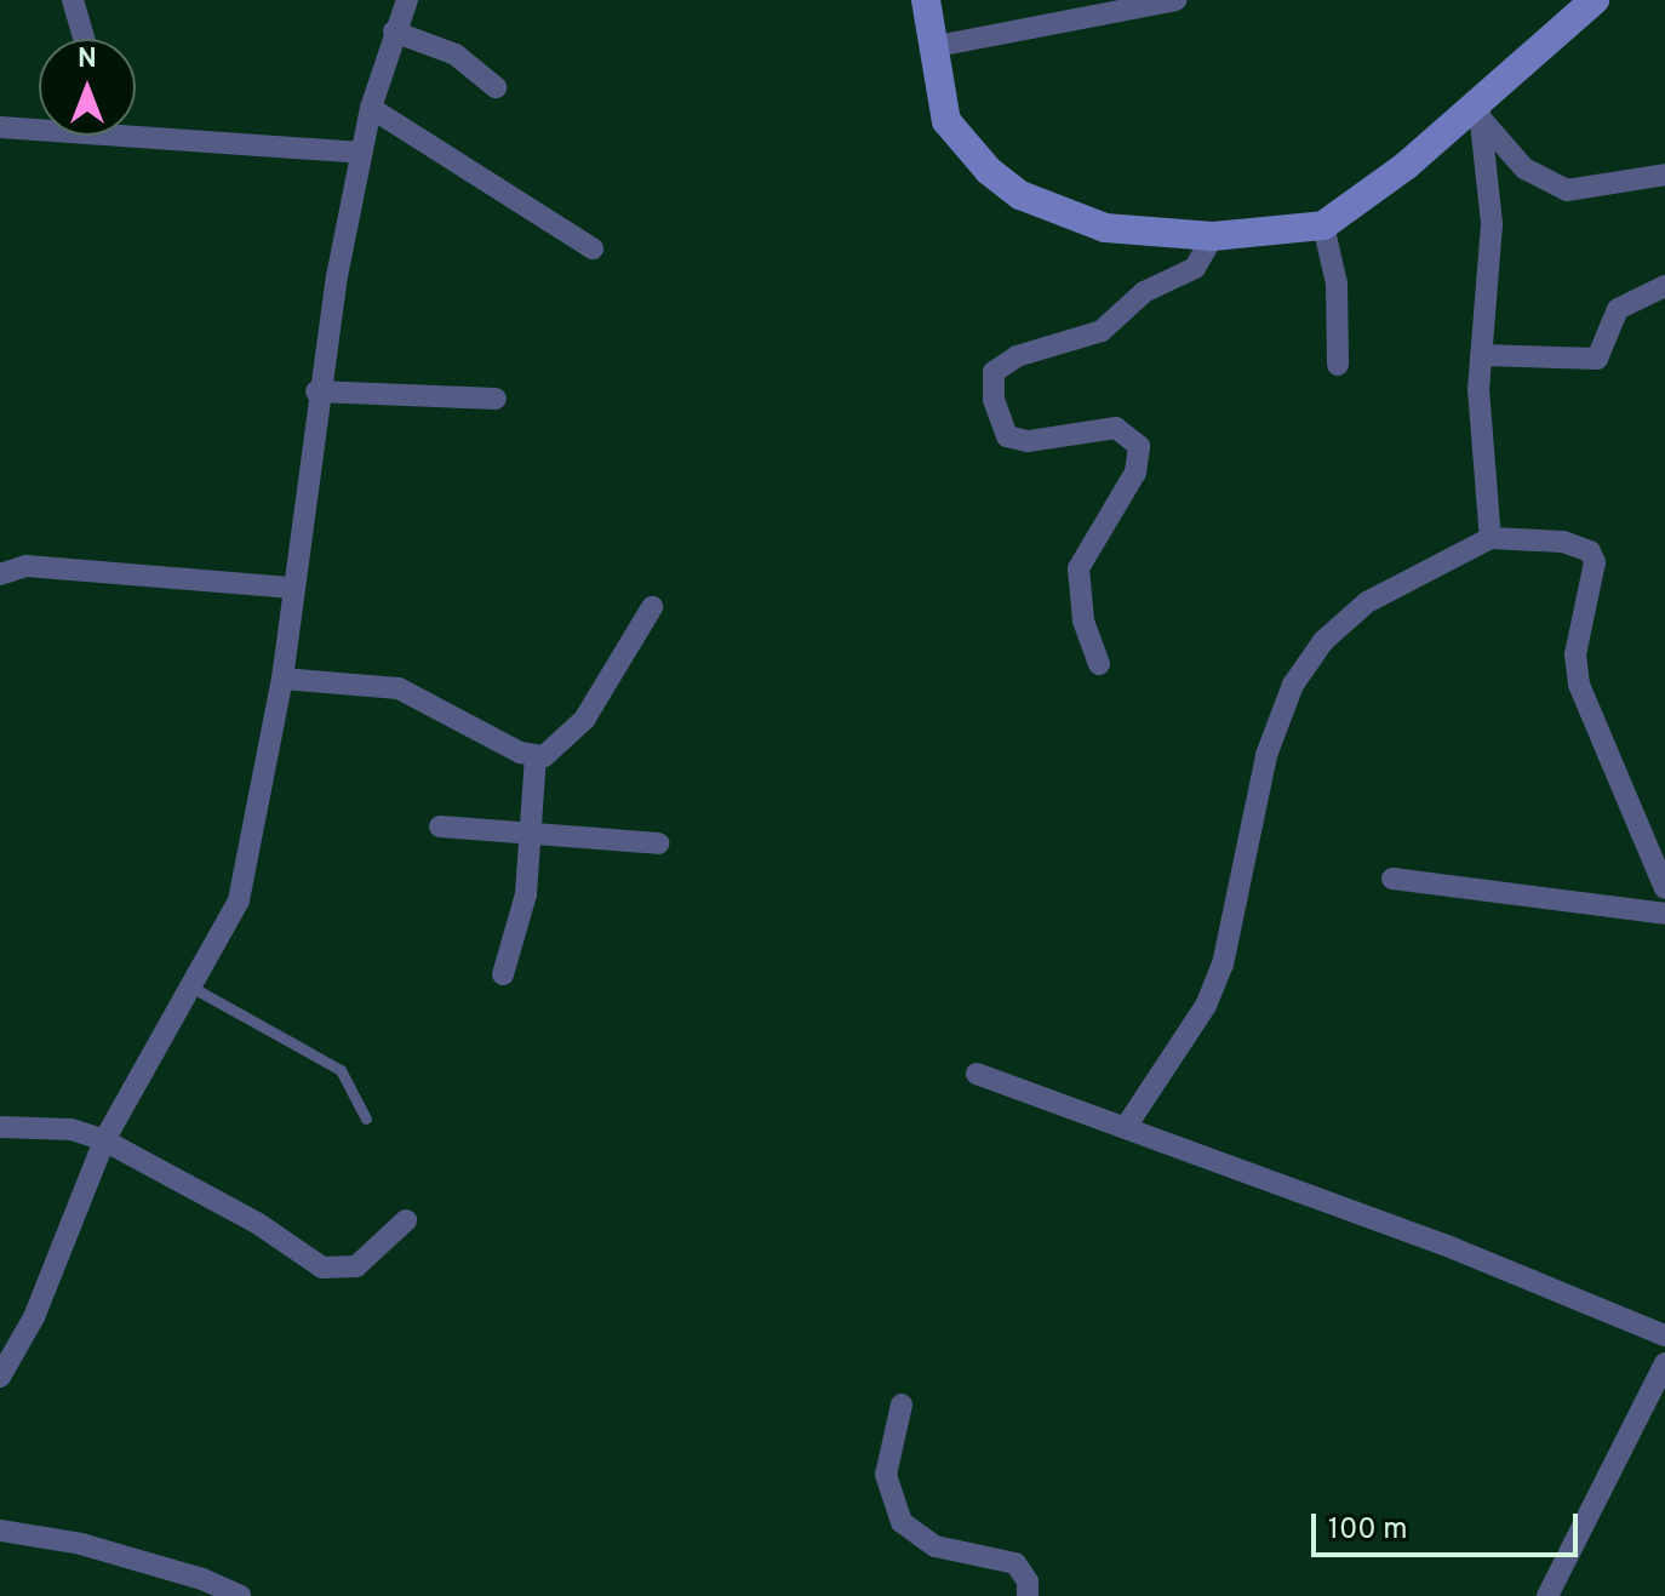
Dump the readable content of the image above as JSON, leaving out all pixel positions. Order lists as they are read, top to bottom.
{
  "scale_bar": "100 m",
  "north": "top"
}
